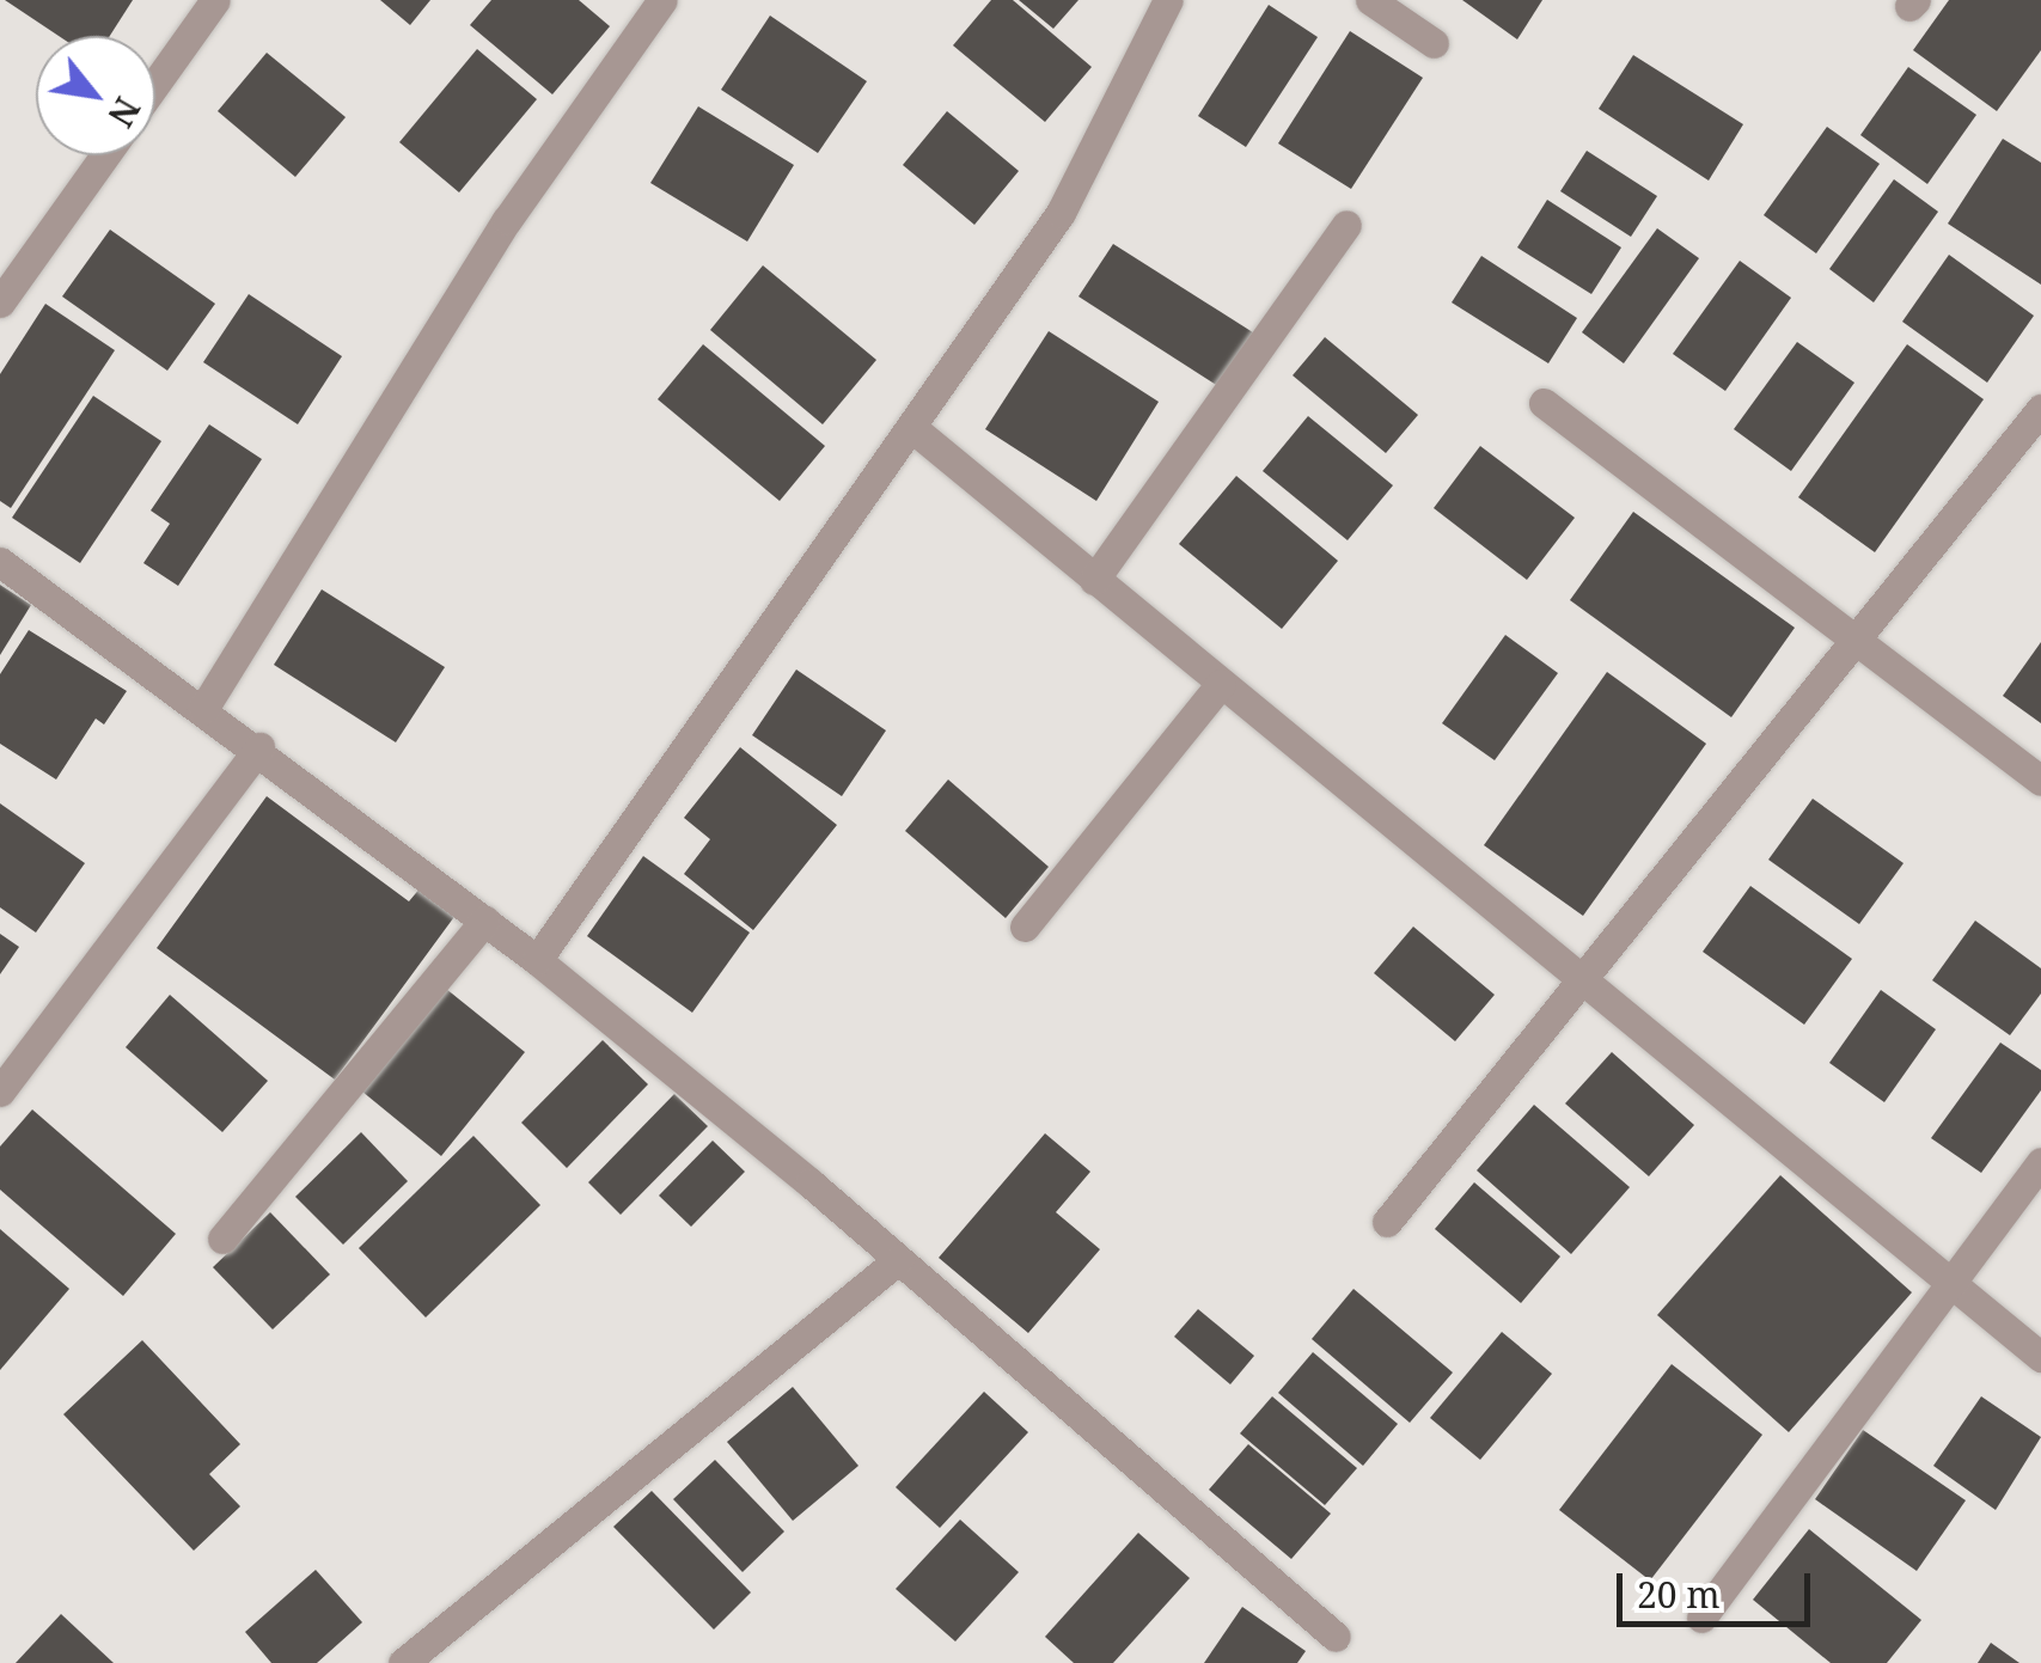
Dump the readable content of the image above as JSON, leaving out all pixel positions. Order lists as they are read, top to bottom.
{
  "scale_bar": "20 m",
  "north": "bottom right"
}
